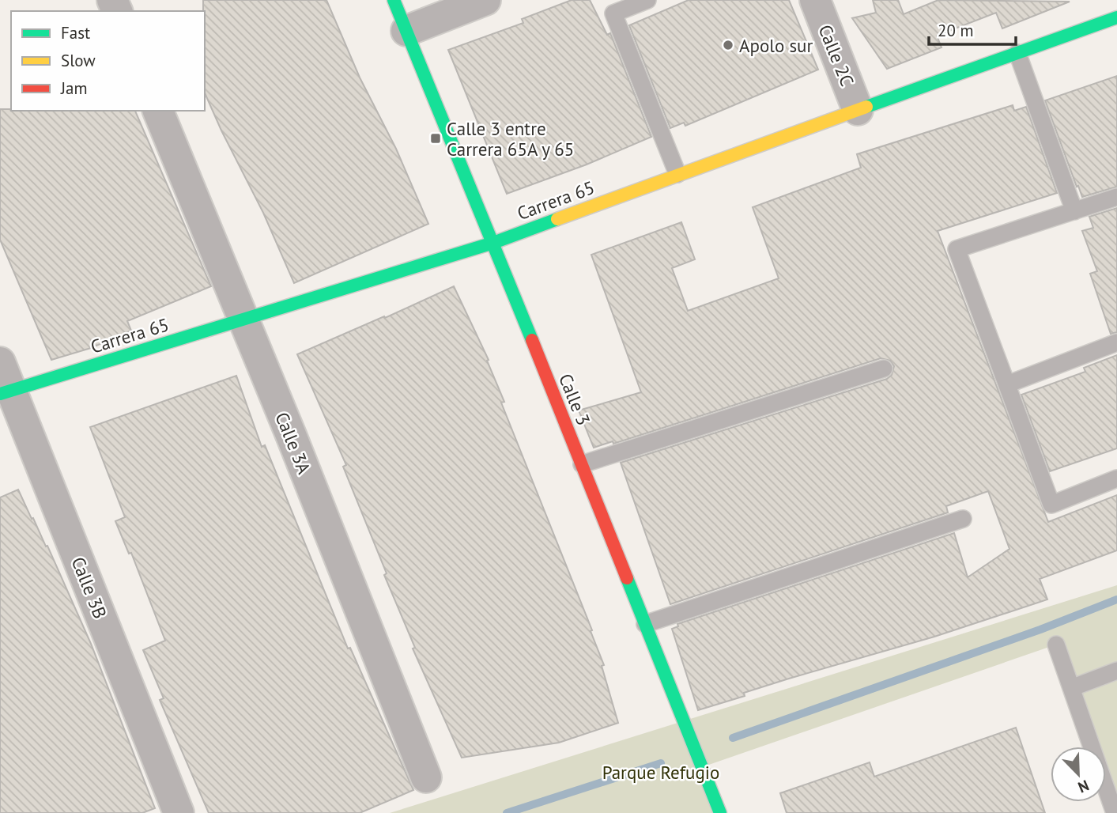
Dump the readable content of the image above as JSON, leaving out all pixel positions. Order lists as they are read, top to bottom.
{
  "streets": {
    "street": [
      "Calle 2C",
      "Carrera 65",
      "Calle 3",
      "Calle 3A",
      "Calle 3B"
    ]
  },
  "crossings": [
    ["Calle 2C", "Carrera 65"],
    ["Carrera 65", "Calle 3"],
    ["Carrera 65", "Calle 3A"],
    ["Carrera 65", "Calle 3B"]
  ],
  "parks": ["Parque Refugio"],
  "places": {
    "other": ["Apolo sur"],
    "transit": ["Calle 3 entre Carrera 65A y 65"]
  },
  "legend": ["Fast", "Slow", "Jam"],
  "scale_bar": "20 m",
  "north": "bottom right"
}
